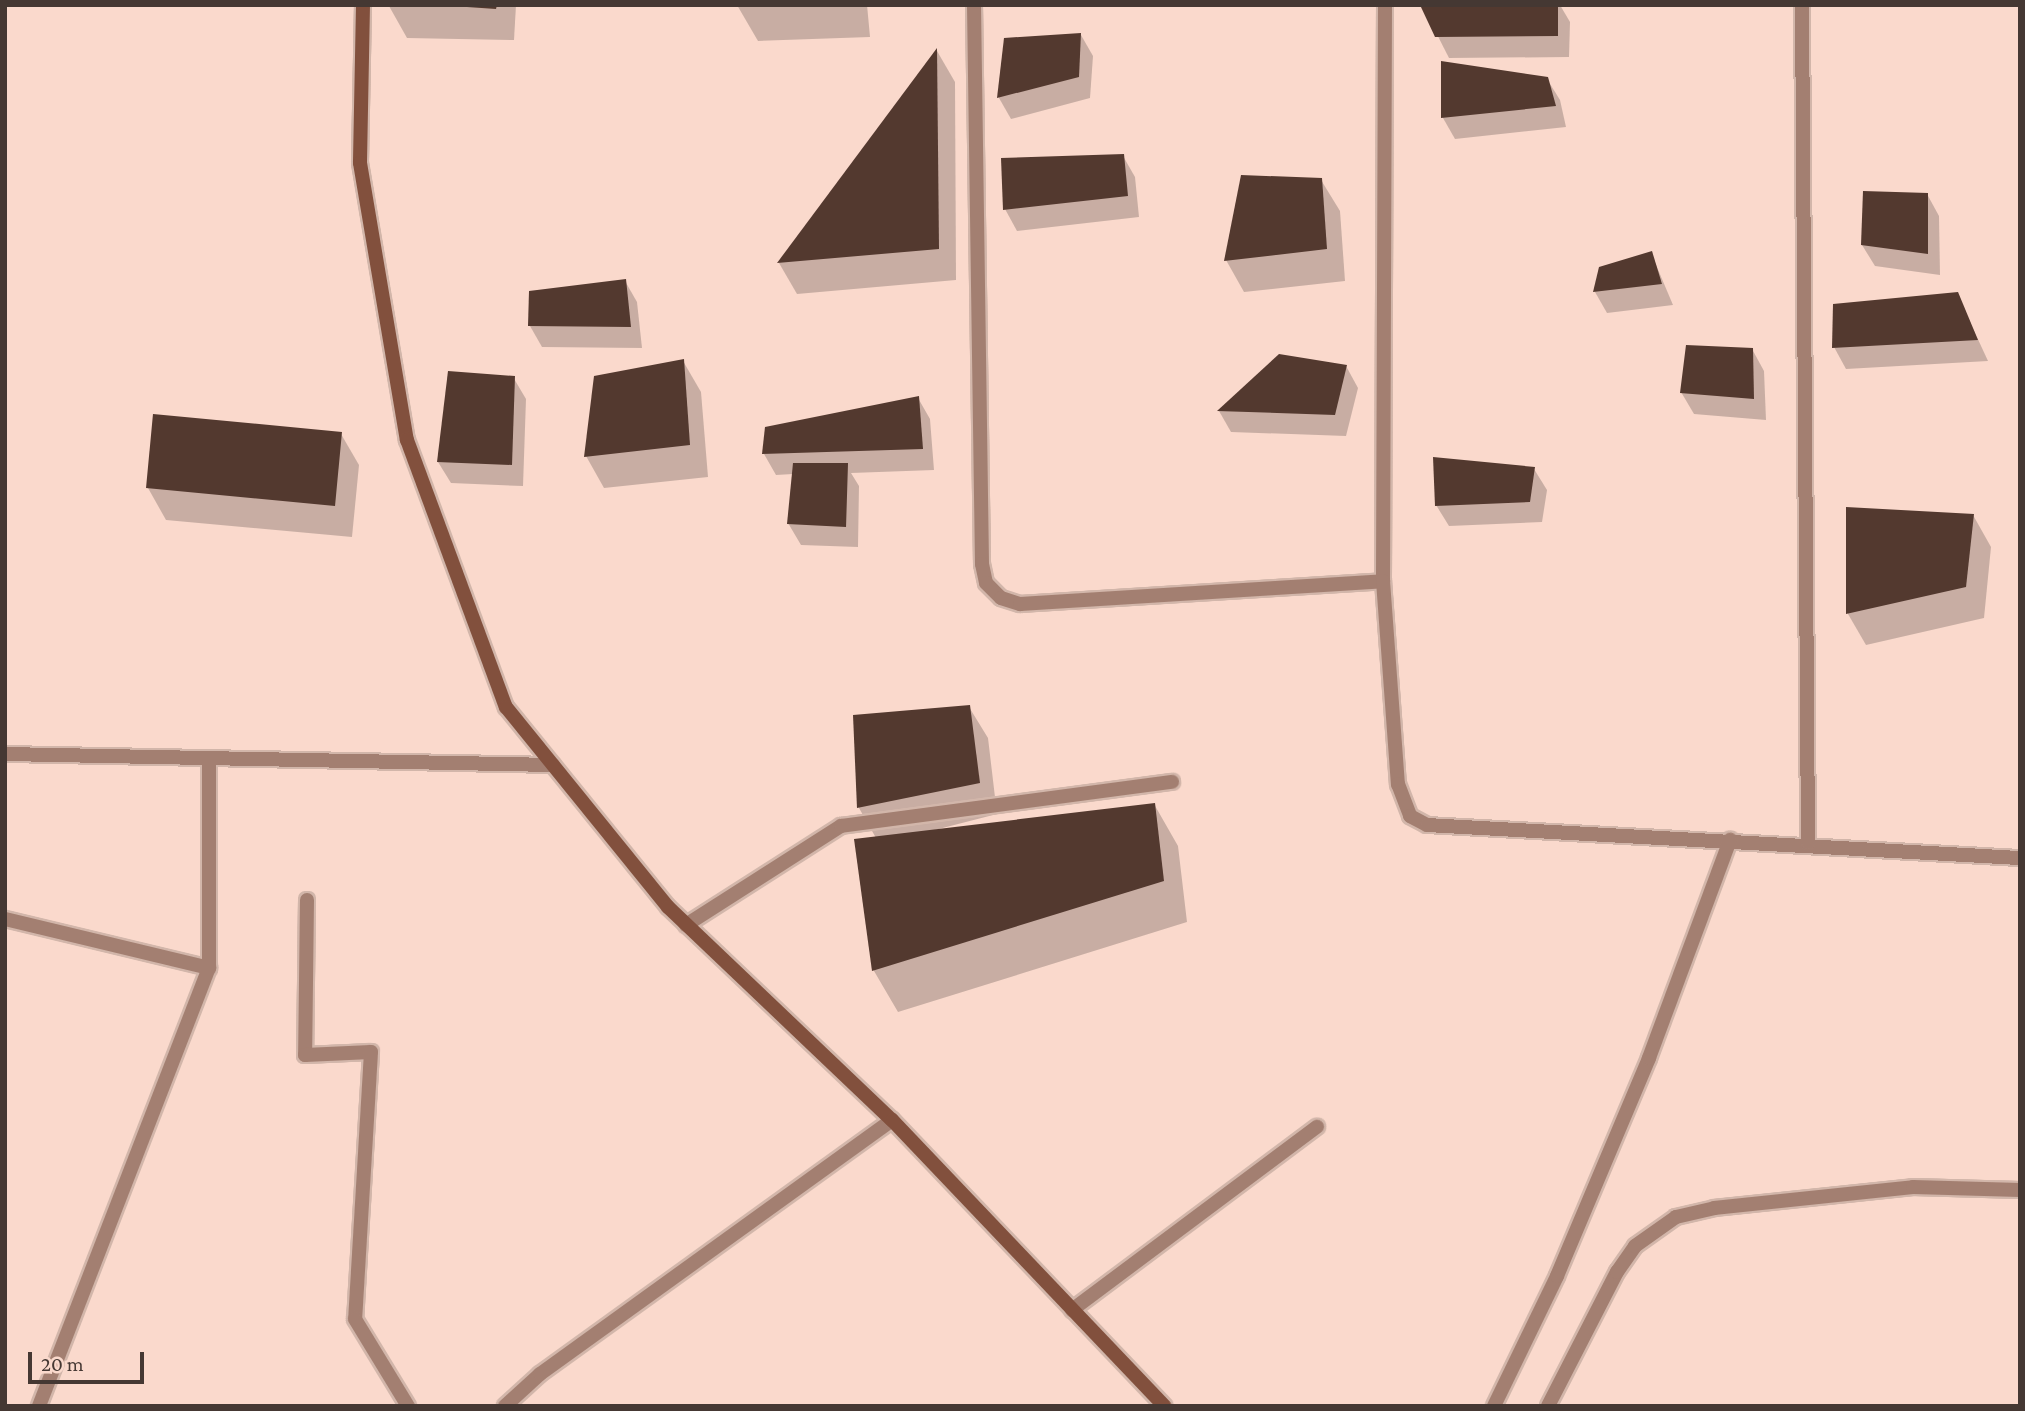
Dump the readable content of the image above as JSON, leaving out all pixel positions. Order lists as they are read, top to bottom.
{
  "scale_bar": "20 m"
}
